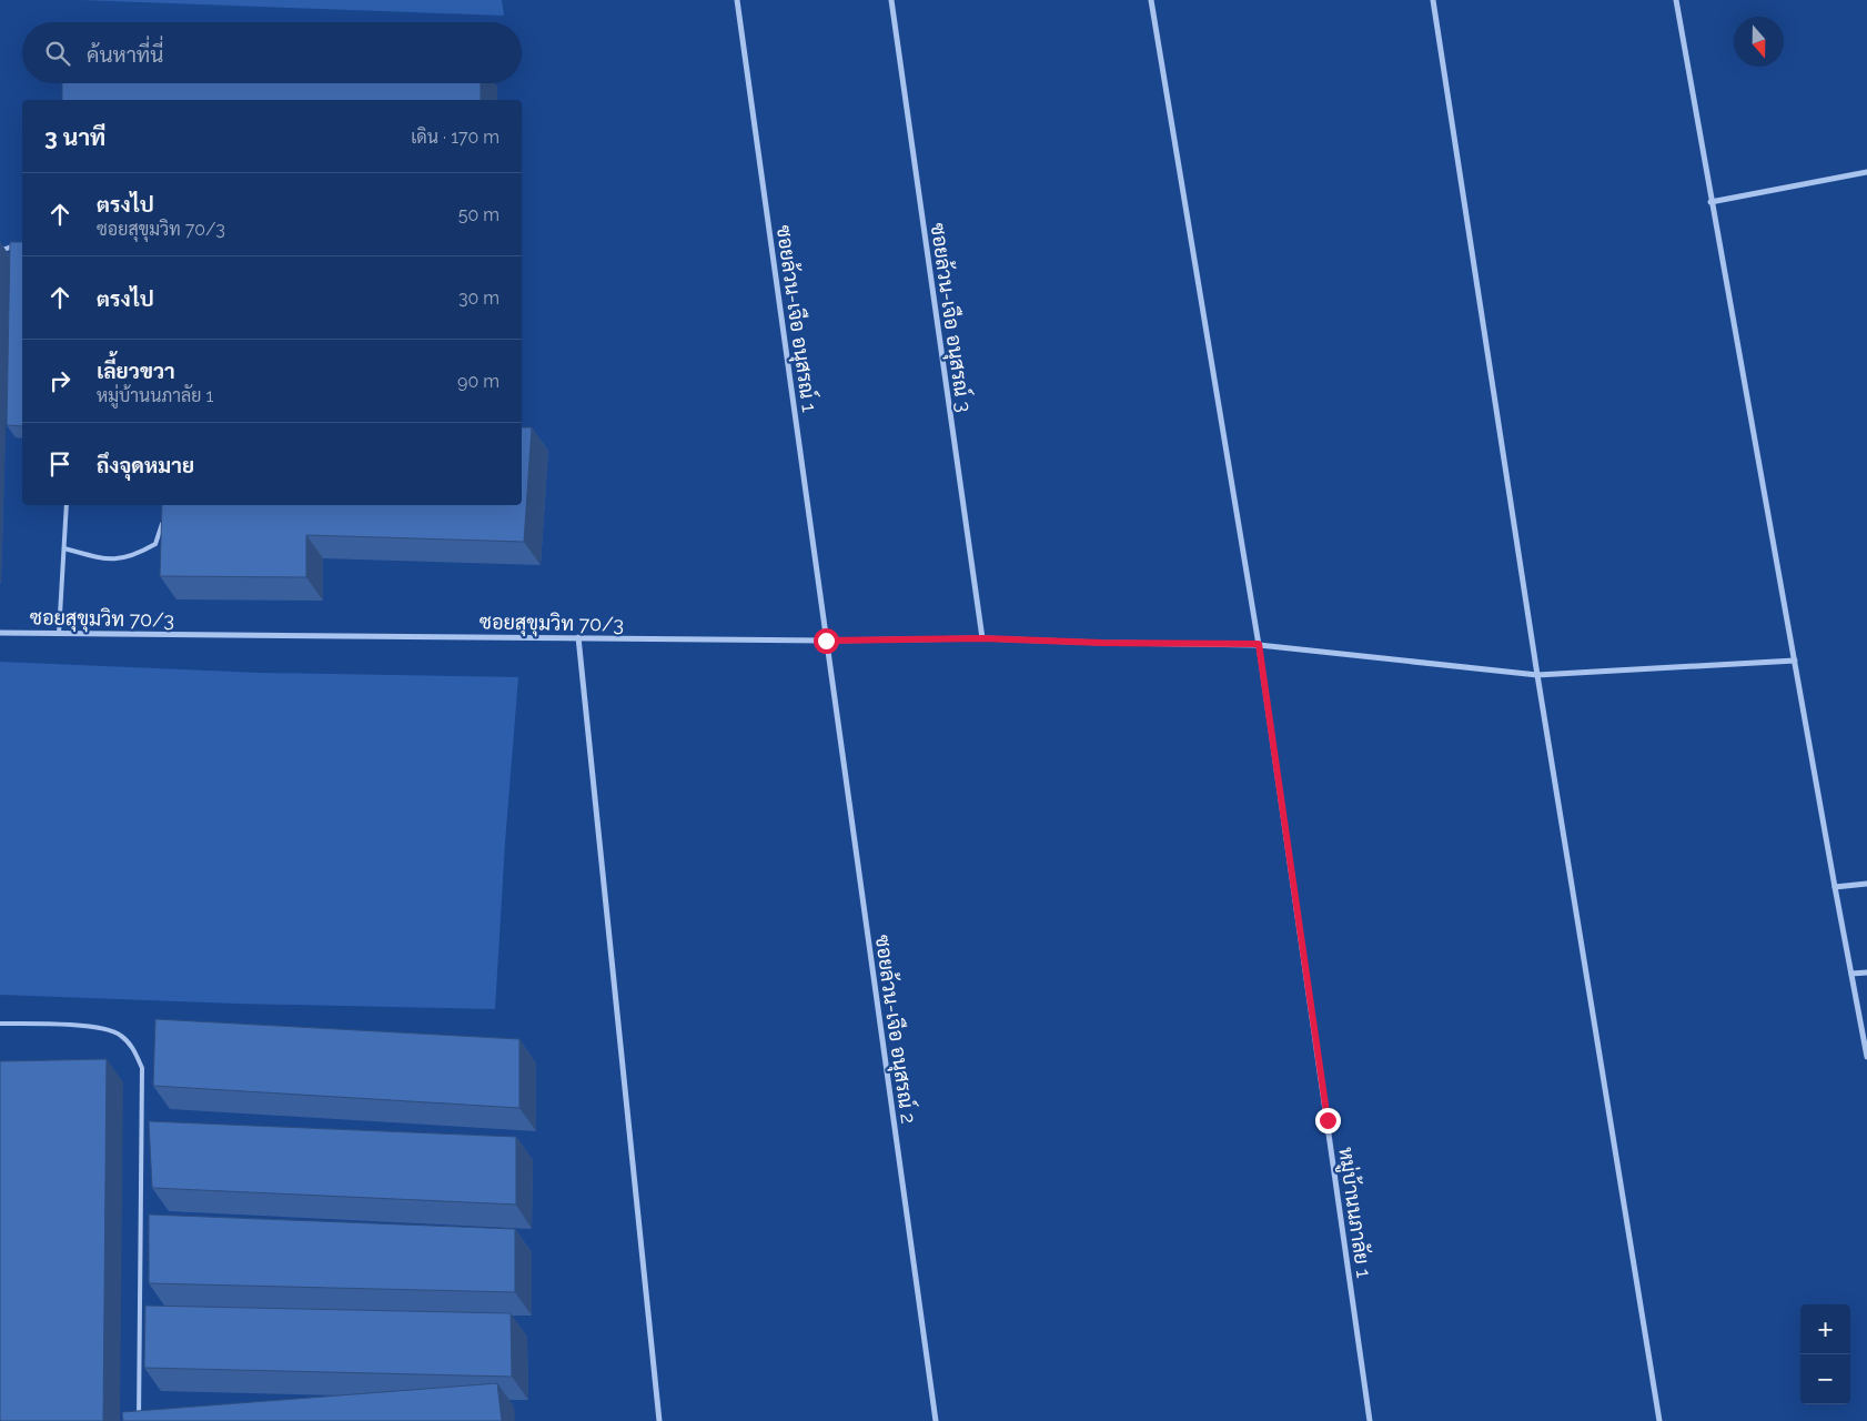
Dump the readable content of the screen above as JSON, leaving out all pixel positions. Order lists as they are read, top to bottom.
{
  "streets": {
    "street": [
      "ซอยล้วน-เจือ อนุสรณ์ 3",
      "ซอยล้วน-เจือ อนุสรณ์ 1",
      "ซอยสุขุมวิท 70/3",
      "ซอยล้วน-เจือ อนุสรณ์ 2",
      "หมู่บ้านนภาลัย 1"
    ]
  },
  "crossings": [
    ["ซอยล้วน-เจือ อนุสรณ์ 3", "ซอยสุขุมวิท 70/3"],
    ["ซอยล้วน-เจือ อนุสรณ์ 1", "ซอยสุขุมวิท 70/3"],
    ["ซอยล้วน-เจือ อนุสรณ์ 1", "ซอยล้วน-เจือ อนุสรณ์ 2"],
    ["ซอยสุขุมวิท 70/3", "ซอยล้วน-เจือ อนุสรณ์ 2"],
    ["ซอยสุขุมวิท 70/3", "หมู่บ้านนภาลัย 1"]
  ],
  "north": "bottom",
  "page": {
    "search": "ค้นหาที่นี่",
    "heading": ["3 นาที", "เดิน · 170 m"],
    "list": [
      ["ตรงไป", "ซอยสุขุมวิท 70/3", "50 m"],
      ["ตรงไป", "30 m"],
      ["เลี้ยวขวา", "หมู่บ้านนภาลัย 1", "90 m"],
      "ถึงจุดหมาย"
    ],
    "map_buttons": ["+", "−"]
  }
}
